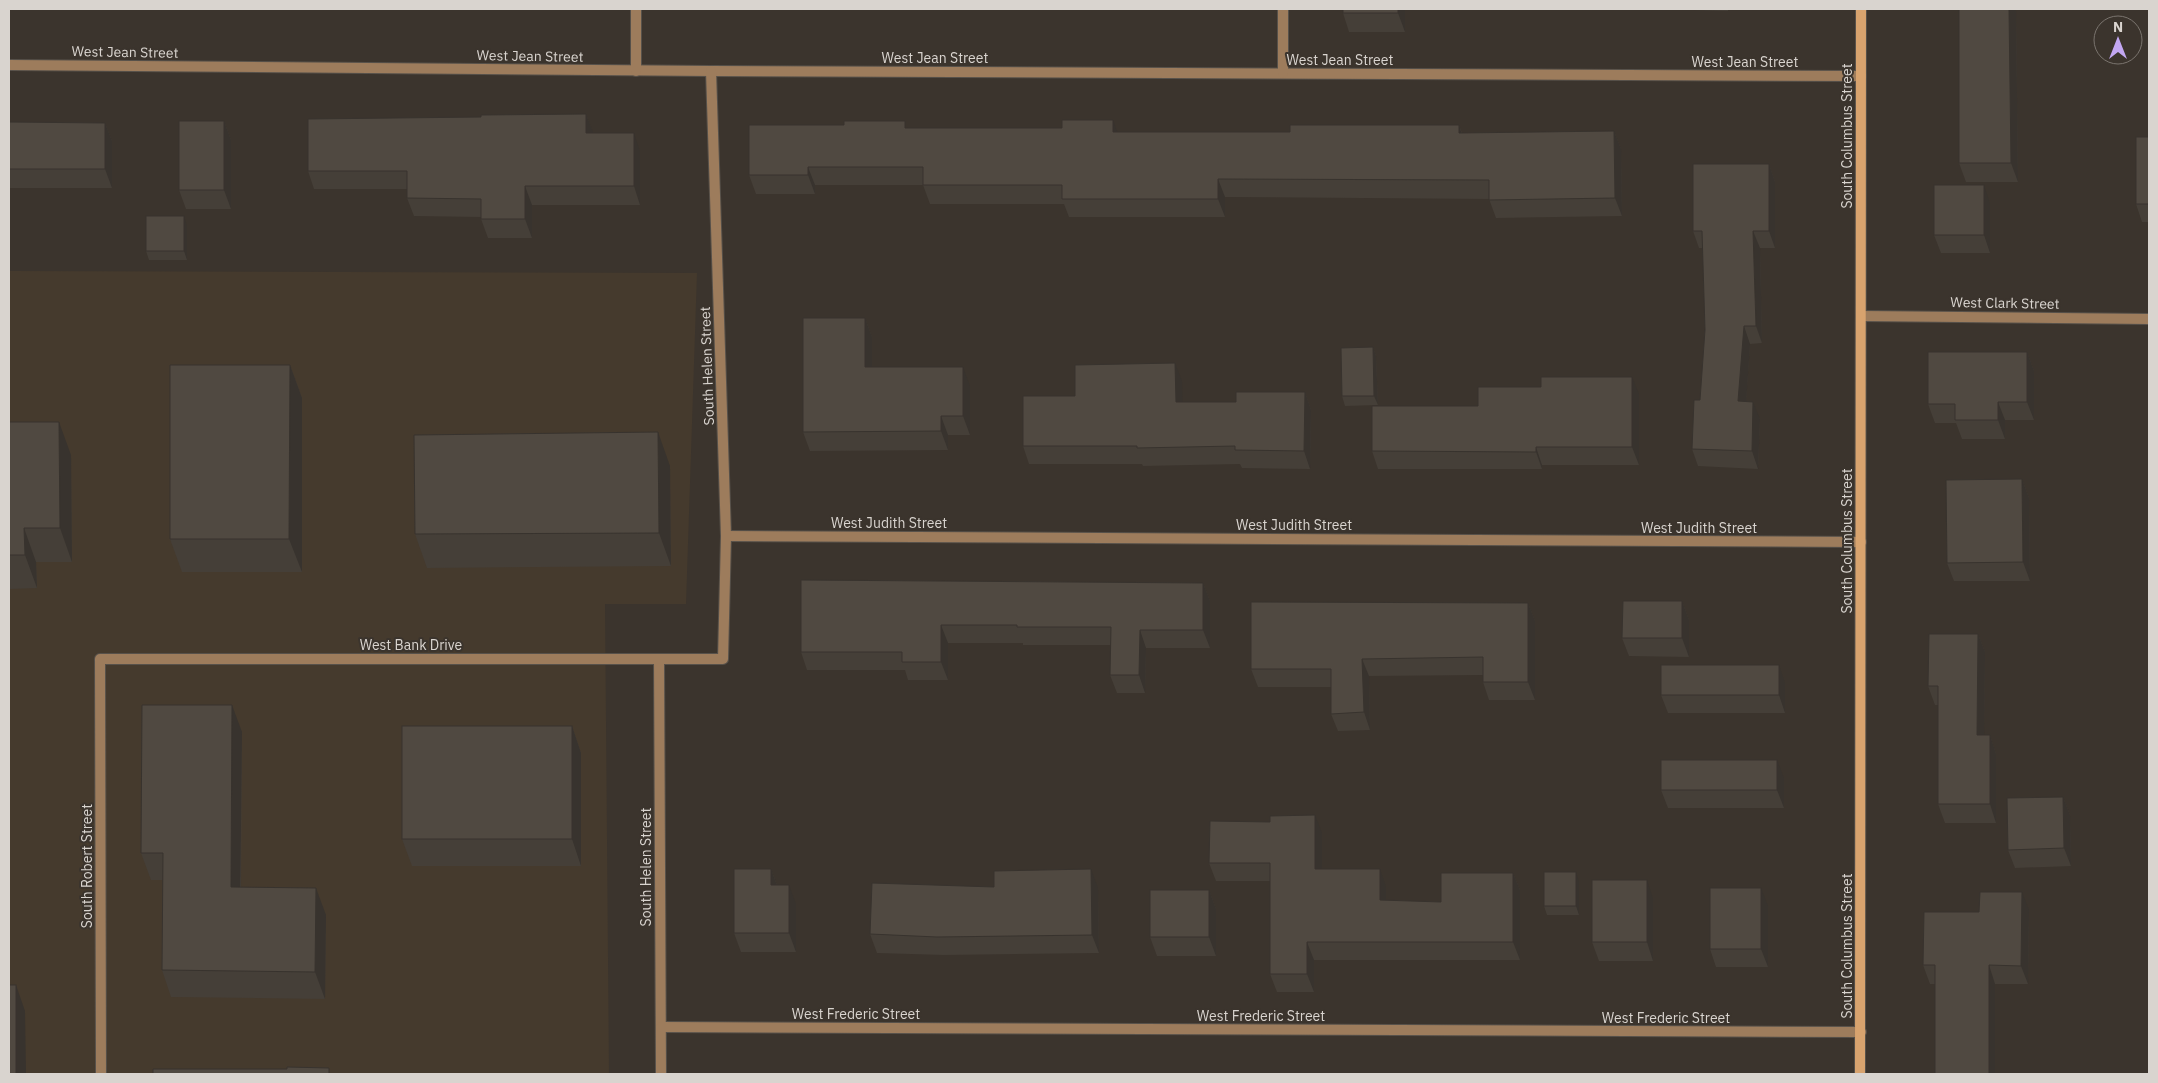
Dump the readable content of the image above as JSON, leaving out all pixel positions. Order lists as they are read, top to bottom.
{
  "streets": {
    "street": [
      "West Jean Street",
      "South Columbus Street",
      "West Clark Street",
      "South Helen Street",
      "West Judith Street",
      "West Bank Drive",
      "South Robert Street",
      "West Frederic Street"
    ]
  },
  "crossings": [
    ["West Jean Street", "South Columbus Street"],
    ["West Jean Street", "South Helen Street"],
    ["South Columbus Street", "West Clark Street"],
    ["South Columbus Street", "West Judith Street"],
    ["South Columbus Street", "West Frederic Street"],
    ["South Helen Street", "West Judith Street"],
    ["South Helen Street", "West Bank Drive"],
    ["South Helen Street", "West Frederic Street"],
    ["West Bank Drive", "South Robert Street"]
  ],
  "north": "top"
}
